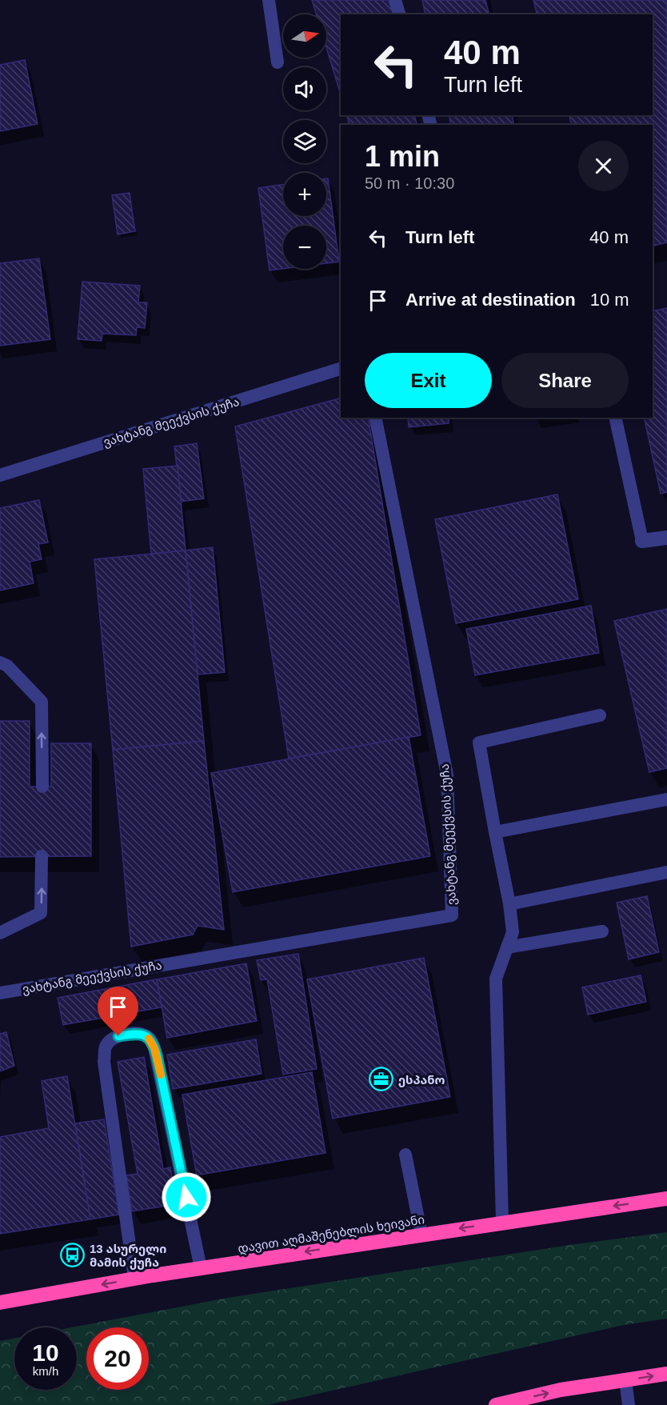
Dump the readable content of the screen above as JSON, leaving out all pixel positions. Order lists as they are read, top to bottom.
{
  "streets": {
    "highway": ["დავით აღმაშენებლის ხეივანი"],
    "lane": ["ვახტანგ მეექვსის ქუჩა"]
  },
  "one_way": ["დავით აღმაშენებლის ხეივანი"],
  "places": {
    "office": ["ესპანო"],
    "bus stop": ["13 ასურელი მამის ქუჩა"]
  },
  "north": "right",
  "page": {
    "map_buttons": ["+", "−"],
    "turn": ["40 m", "Turn left"],
    "heading": ["1 min", "50 m · 10:30"],
    "list": [
      {
        "name": "Turn left",
        "value": "40 m"
      },
      {
        "name": "Arrive at destination",
        "value": "10 m"
      }
    ],
    "buttons": ["Exit", "Share"],
    "speed": "10 km/h",
    "limit": "20"
  }
}
